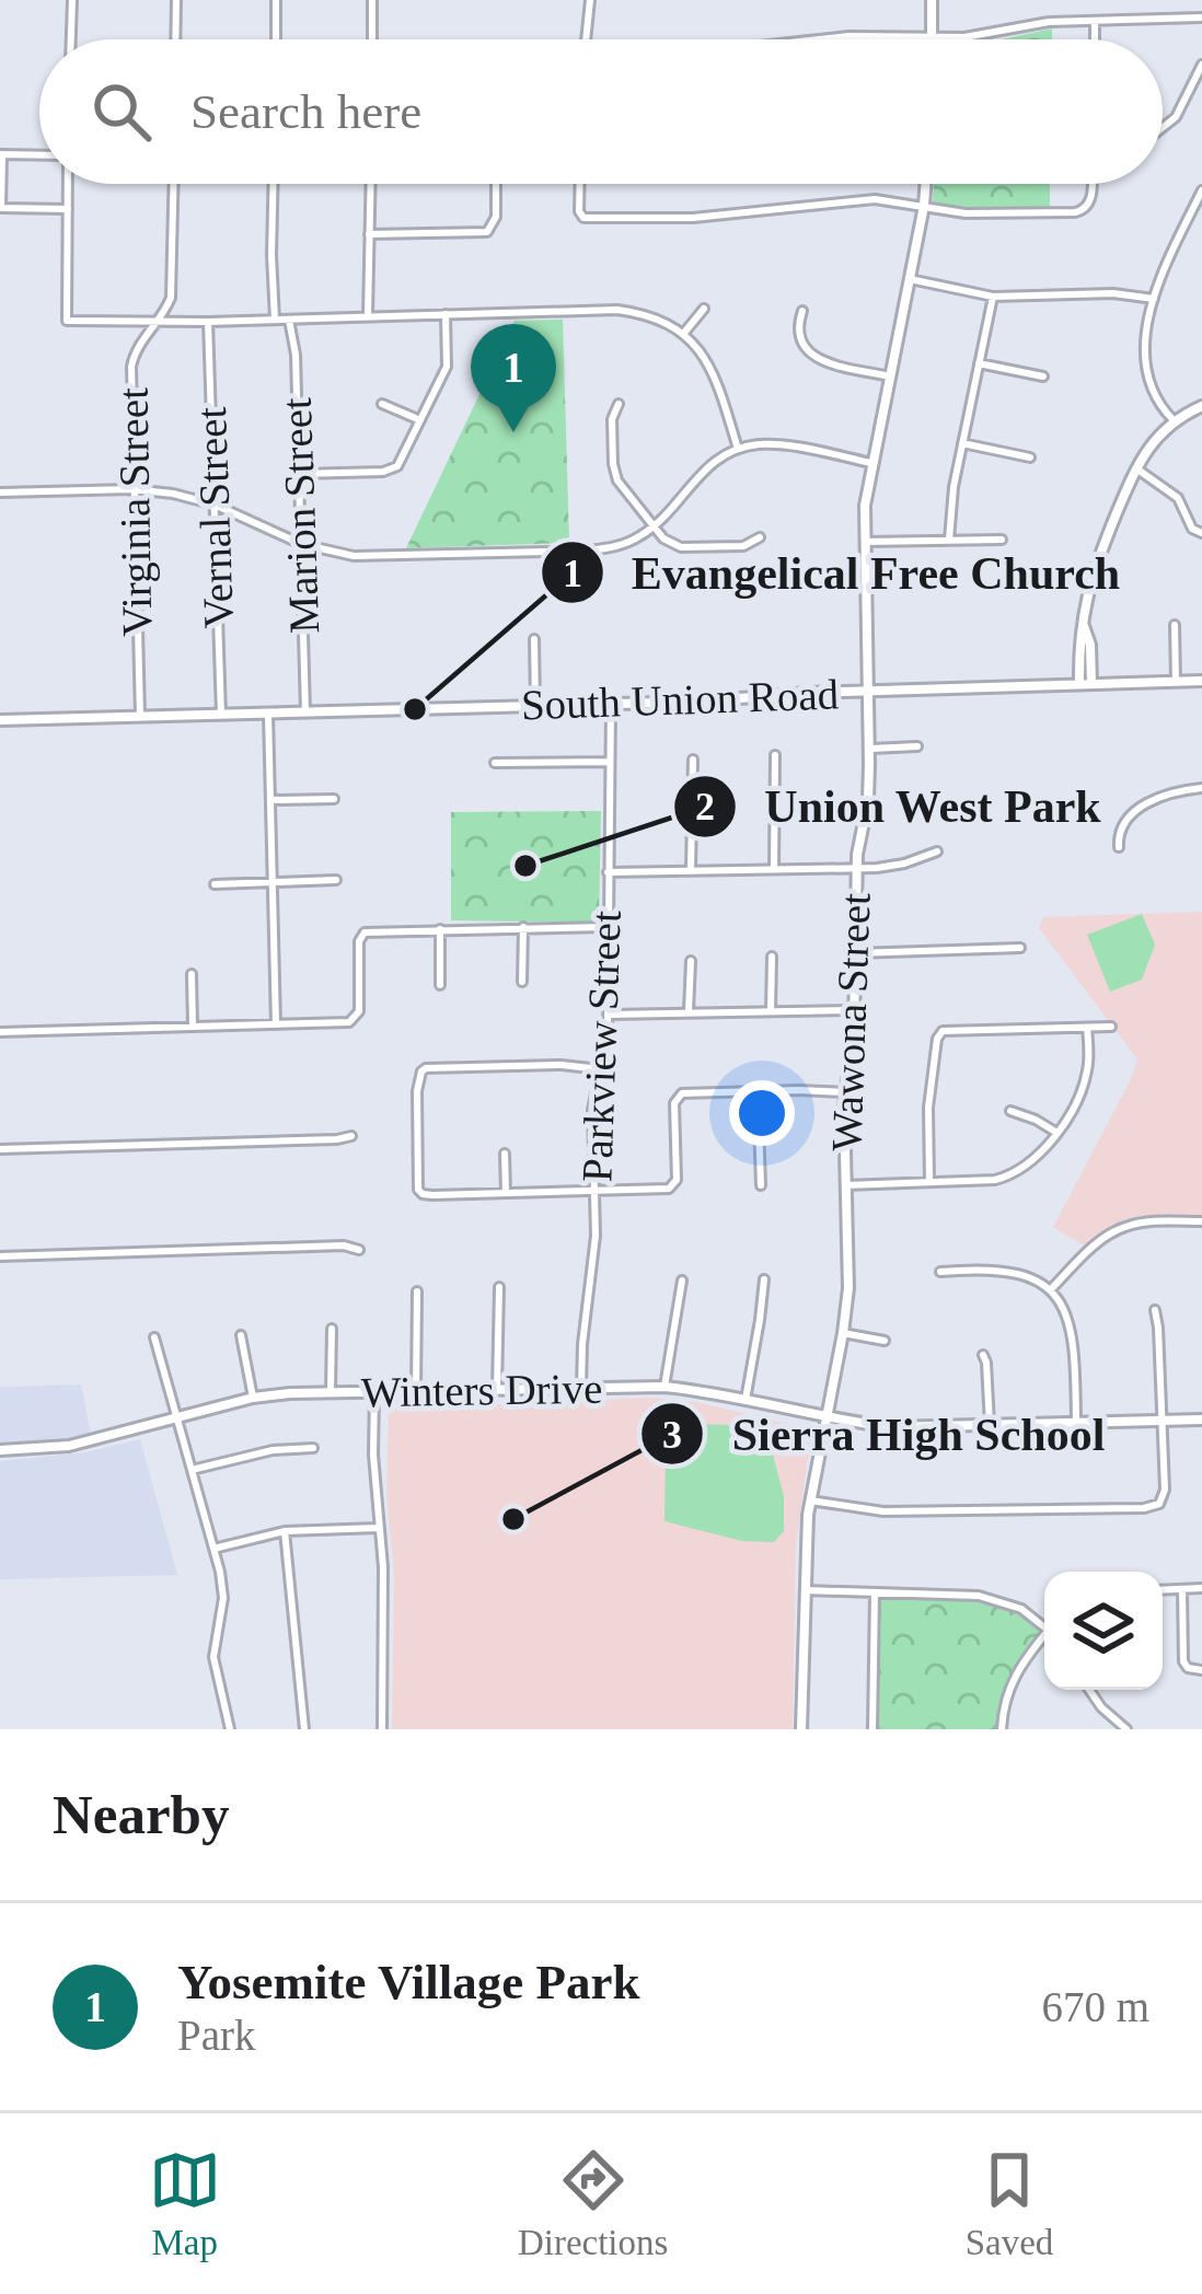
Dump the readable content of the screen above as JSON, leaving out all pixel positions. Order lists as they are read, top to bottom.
{
  "streets": {
    "street": [
      "Virginia Street",
      "Marion Street",
      "Vernal Street",
      "South Union Road",
      "Wawona Street",
      "Parkview Street",
      "Winters Drive"
    ]
  },
  "crossings": [
    ["Virginia Street", "South Union Road"],
    ["Marion Street", "South Union Road"],
    ["Vernal Street", "South Union Road"],
    ["South Union Road", "Wawona Street"],
    ["South Union Road", "Parkview Street"],
    ["Wawona Street", "Winters Drive"],
    ["Parkview Street", "Winters Drive"]
  ],
  "places": ["Evangelical Free Church", "Union West Park", "Sierra High School"],
  "page": {
    "search": "Search here",
    "pins": "1",
    "heading": "Nearby",
    "list": [
      {
        "mark": "1",
        "name": "Yosemite Village Park",
        "note": "Park",
        "value": "670 m"
      }
    ],
    "nav": ["Map", "Directions", "Saved"]
  }
}
